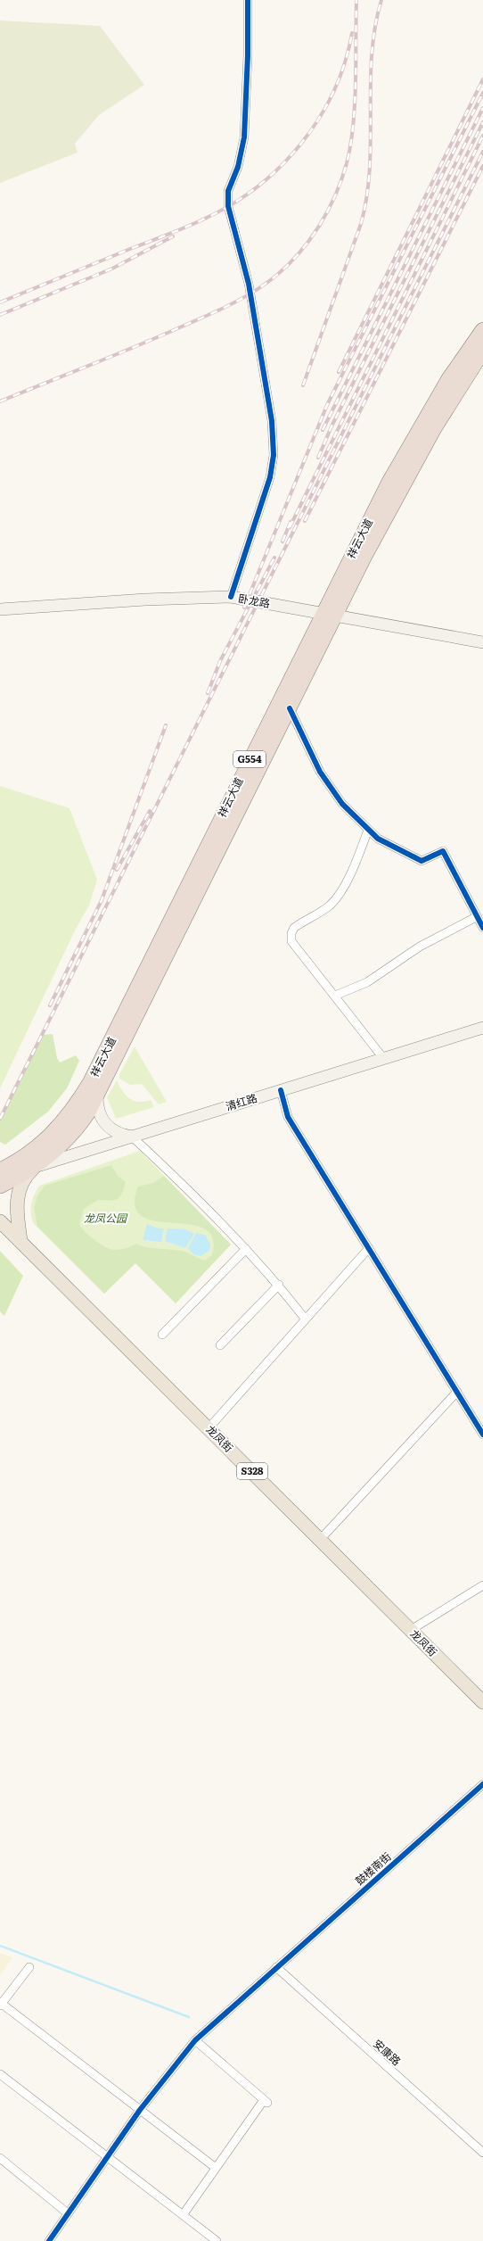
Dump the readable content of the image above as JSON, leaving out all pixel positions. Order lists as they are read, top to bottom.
{
  "streets": {
    "highway": ["祥云大道", "G554"],
    "main road": [
      "卧龙路",
      "清红路",
      "龙凤街",
      "S328"
    ],
    "street": ["鼓楼南街", "安康路"]
  },
  "crossings": [
    ["祥云大道", "卧龙路"],
    ["祥云大道", "清红路"],
    ["鼓楼南街", "安康路"]
  ],
  "parks": ["龙凤公园"]
}
